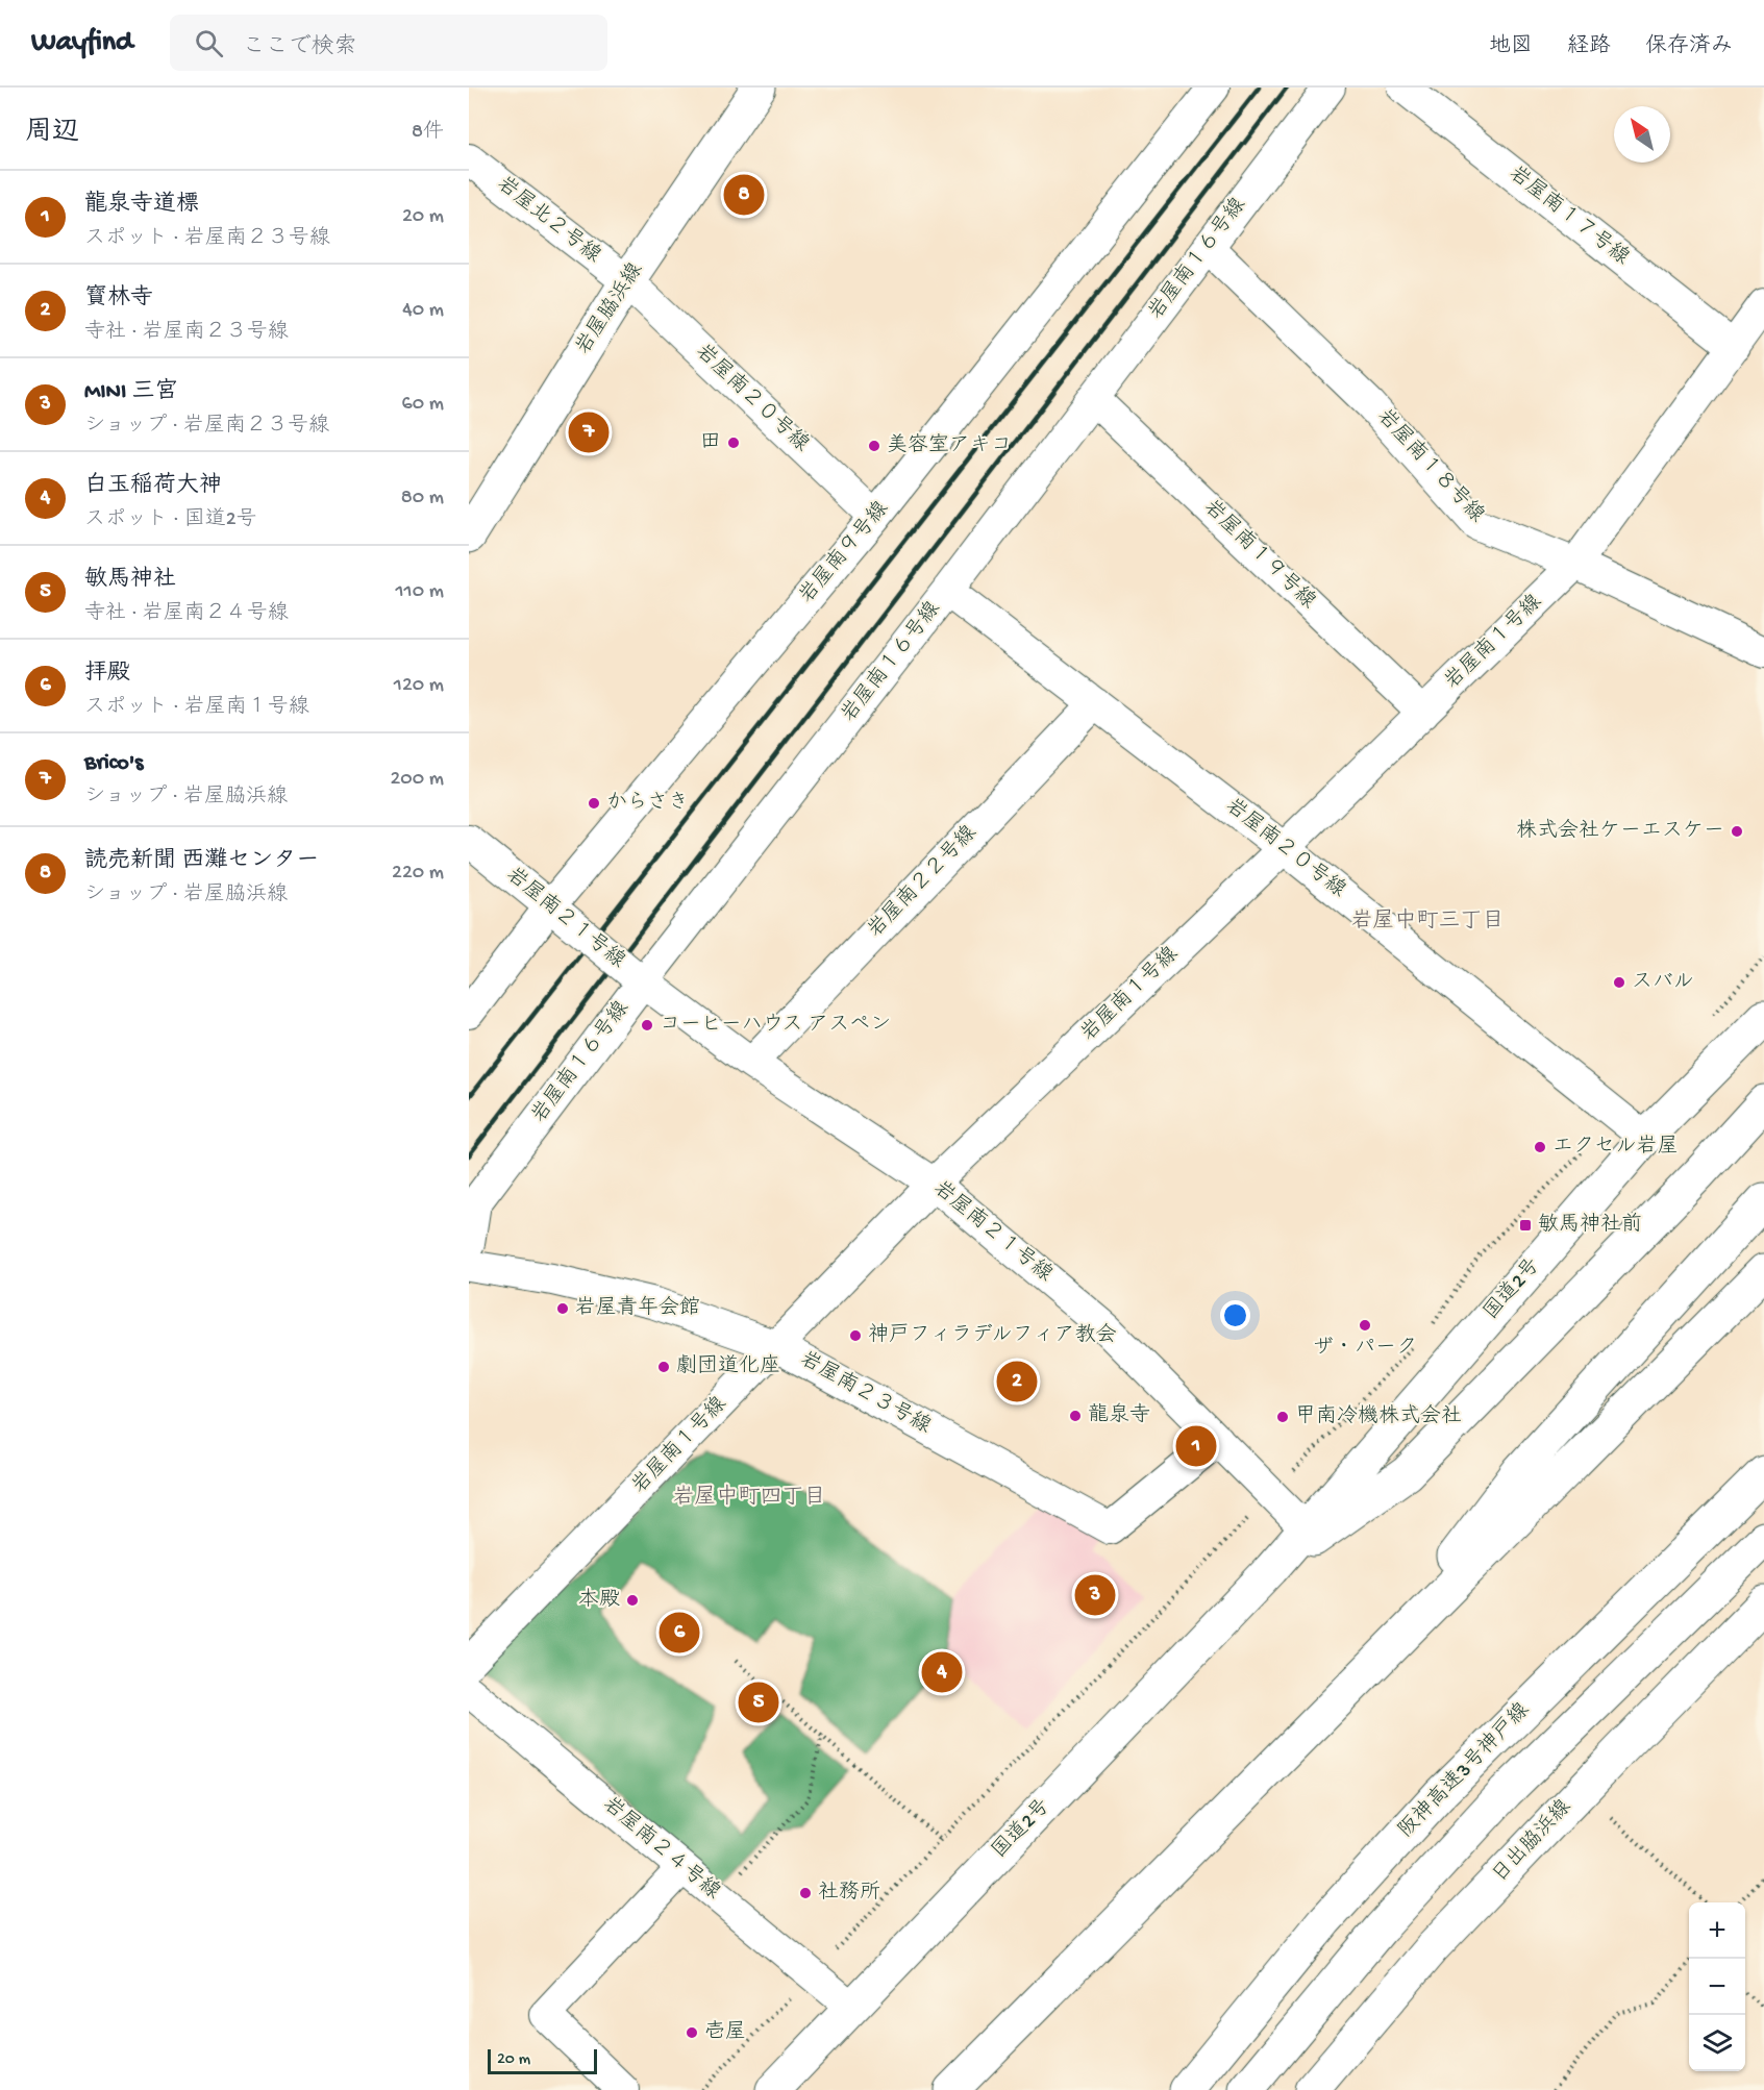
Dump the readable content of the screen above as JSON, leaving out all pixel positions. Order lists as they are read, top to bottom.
{
  "streets": {
    "main road": [
      "岩屋脇浜線",
      "国道2号",
      "阪神高速3号神戸線",
      "日出脇浜線"
    ],
    "street": [
      "岩屋南１７号線",
      "岩屋北２号線",
      "岩屋南１６号線",
      "岩屋南２０号線",
      "岩屋南１８号線",
      "岩屋南９号線",
      "岩屋南１９号線",
      "岩屋南１号線",
      "岩屋南２２号線",
      "岩屋南２１号線",
      "岩屋南２３号線",
      "岩屋南２４号線"
    ]
  },
  "crossings": [
    ["岩屋南１７号線", "岩屋南１号線"],
    ["岩屋北２号線", "岩屋脇浜線"],
    ["岩屋北２号線", "岩屋南２０号線"],
    ["岩屋南１６号線", "岩屋南２０号線"],
    ["岩屋南１６号線", "岩屋南１８号線"],
    ["岩屋南１６号線", "岩屋南１９号線"],
    ["岩屋南１６号線", "岩屋南２１号線"],
    ["岩屋脇浜線", "岩屋南２０号線"],
    ["岩屋南２０号線", "岩屋南９号線"],
    ["岩屋南２０号線", "岩屋南１号線"],
    ["岩屋南２０号線", "岩屋南２２号線"],
    ["岩屋南２０号線", "国道2号"],
    ["岩屋南１８号線", "岩屋南１号線"],
    ["岩屋南９号線", "岩屋南２１号線"],
    ["岩屋南１９号線", "岩屋南１号線"],
    ["岩屋南１号線", "岩屋南２１号線"],
    ["岩屋南１号線", "岩屋南２３号線"],
    ["岩屋南２２号線", "岩屋南２１号線"],
    ["岩屋南２１号線", "国道2号"],
    ["岩屋南２１号線", "岩屋南２３号線"],
    ["国道2号", "岩屋南２４号線"]
  ],
  "districts": ["岩屋中町三丁目", "岩屋中町四丁目"],
  "places": {
    "other": [
      "田",
      "美容室アキコ",
      "からさき",
      "株式会社ケーエスケー",
      "スバル",
      "コーヒーハウス アスペン",
      "エクセル岩屋",
      "岩屋青年会館",
      "ザ・パーク",
      "神戸フィラデルフィア教会",
      "劇団道化座",
      "龍泉寺",
      "甲南冷機株式会社",
      "本殿",
      "社務所",
      "壱屋"
    ],
    "transit": ["敏馬神社前"]
  },
  "scale_bar": "20 m",
  "north": "top left",
  "page": {
    "header": "Wayfind",
    "search": "ここで検索",
    "nav": ["地図", "経路", "保存済み"],
    "heading": ["周辺", "8件"],
    "list": [
      {
        "mark": "1",
        "name": "龍泉寺道標",
        "note": "スポット · 岩屋南２３号線",
        "value": "20 m"
      },
      {
        "mark": "2",
        "name": "寳林寺",
        "note": "寺社 · 岩屋南２３号線",
        "value": "40 m"
      },
      {
        "mark": "3",
        "name": "MINI 三宮",
        "note": "ショップ · 岩屋南２３号線",
        "value": "60 m"
      },
      {
        "mark": "4",
        "name": "白玉稲荷大神",
        "note": "スポット · 国道2号",
        "value": "80 m"
      },
      {
        "mark": "5",
        "name": "敏馬神社",
        "note": "寺社 · 岩屋南２４号線",
        "value": "110 m"
      },
      {
        "mark": "6",
        "name": "拝殿",
        "note": "スポット · 岩屋南１号線",
        "value": "120 m"
      },
      {
        "mark": "7",
        "name": "Brico's",
        "note": "ショップ · 岩屋脇浜線",
        "value": "200 m"
      },
      {
        "mark": "8",
        "name": "読売新聞 西灘センター",
        "note": "ショップ · 岩屋脇浜線",
        "value": "220 m"
      }
    ],
    "pins": [
      "8",
      "7",
      "2",
      "1",
      "3",
      "6",
      "4",
      "5"
    ],
    "map_buttons": ["+", "−"],
    "scale": "20 m"
  }
}
